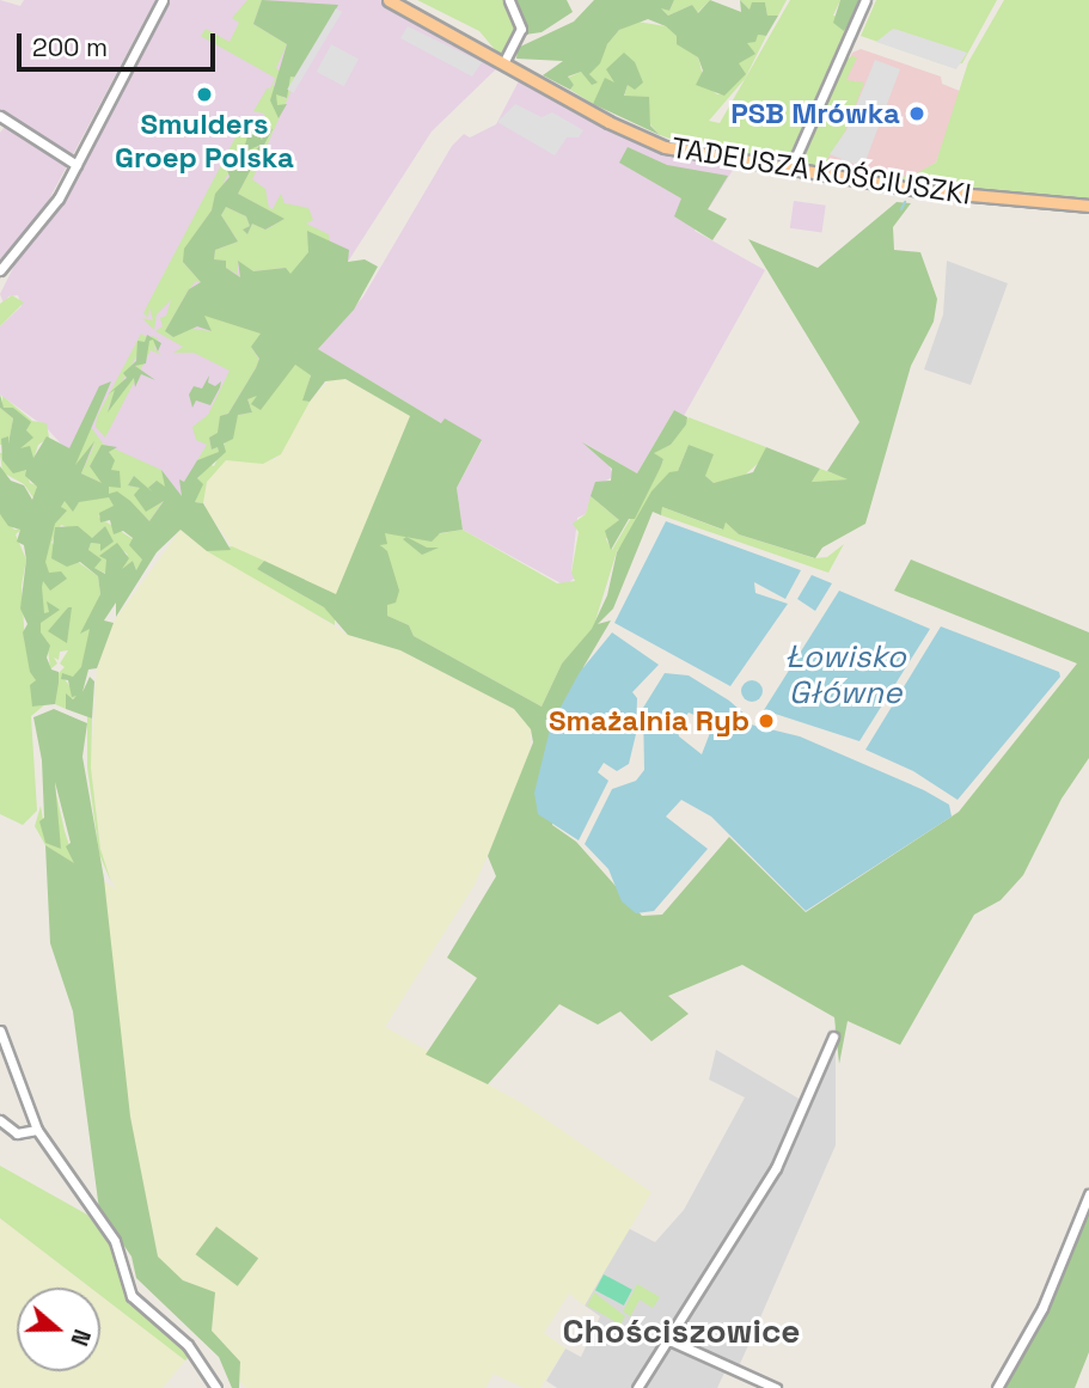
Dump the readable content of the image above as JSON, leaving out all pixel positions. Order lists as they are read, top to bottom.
{
  "streets": {
    "main road": ["TADEUSZA KOŚCIUSZKI"]
  },
  "districts": ["Chościszowice"],
  "water": ["Łowisko Główne"],
  "places": ["Smulders Groep Polska", "PSB Mrówka", "Smażalnia Ryb"],
  "scale_bar": "200 m",
  "north": "right"
}
